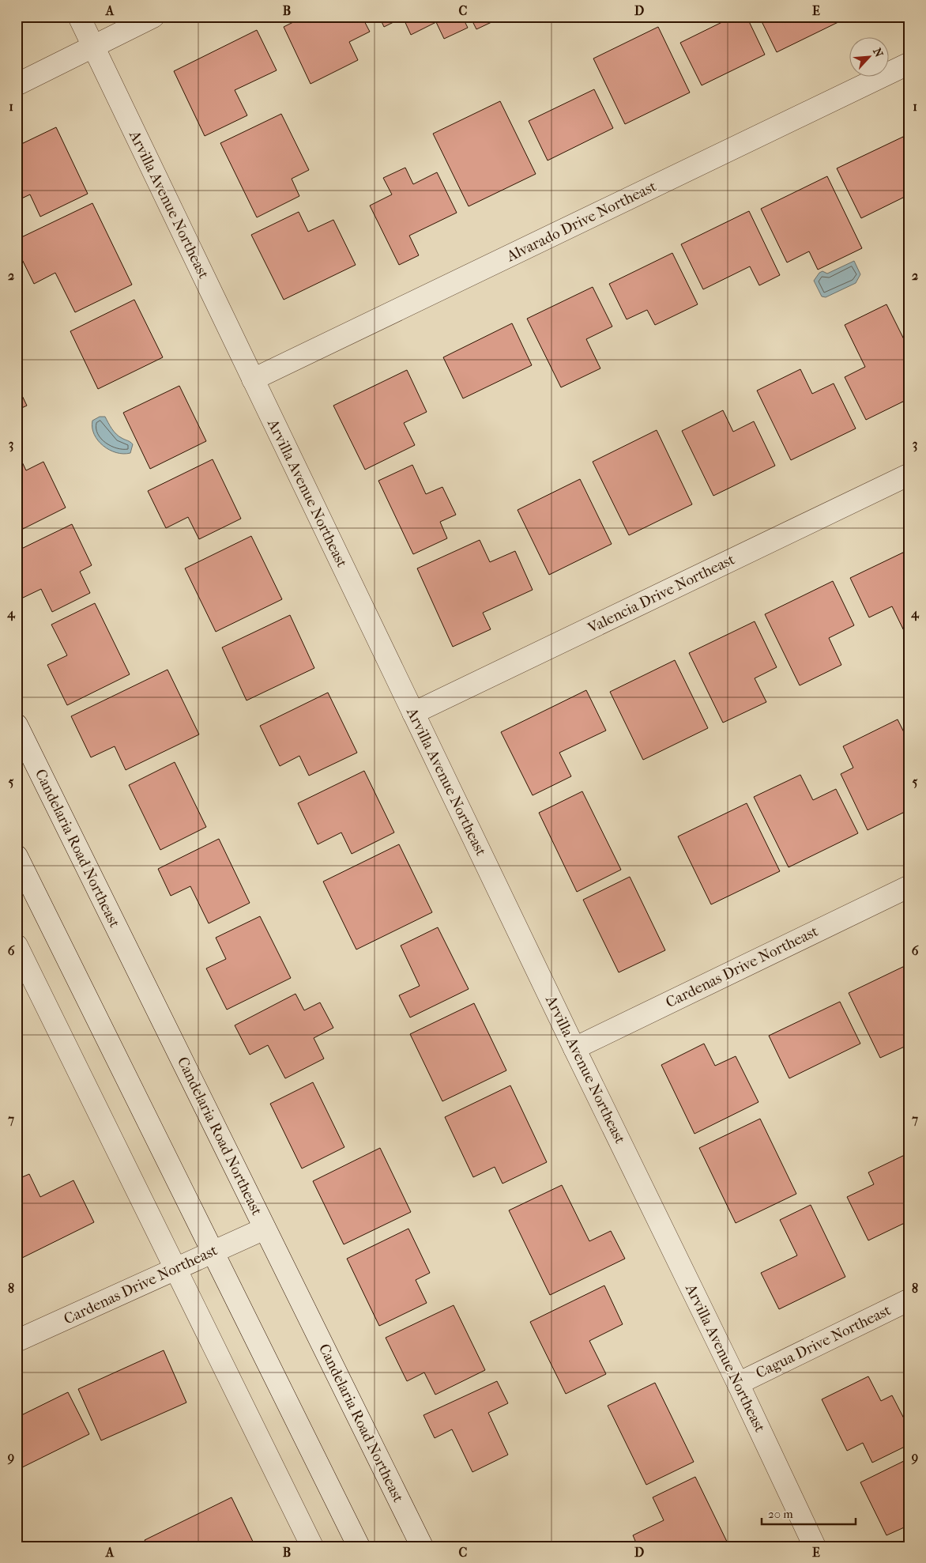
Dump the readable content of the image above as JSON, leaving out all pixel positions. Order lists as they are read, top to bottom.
{
  "streets": {
    "street": [
      "Arvilla Avenue Northeast",
      "Alvarado Drive Northeast",
      "Valencia Drive Northeast",
      "Candelaria Road Northeast",
      "Cardenas Drive Northeast",
      "Cagua Drive Northeast"
    ]
  },
  "crossings": [
    ["Arvilla Avenue Northeast", "Alvarado Drive Northeast"],
    ["Arvilla Avenue Northeast", "Valencia Drive Northeast"],
    ["Arvilla Avenue Northeast", "Cardenas Drive Northeast"],
    ["Arvilla Avenue Northeast", "Cagua Drive Northeast"],
    ["Candelaria Road Northeast", "Cardenas Drive Northeast"]
  ],
  "scale_bar": "20 m",
  "north": "top right",
  "grid": {
    "columns": [
      "A",
      "B",
      "C",
      "D",
      "E"
    ],
    "rows": [
      "1",
      "2",
      "3",
      "4",
      "5",
      "6",
      "7",
      "8",
      "9"
    ]
  }
}
